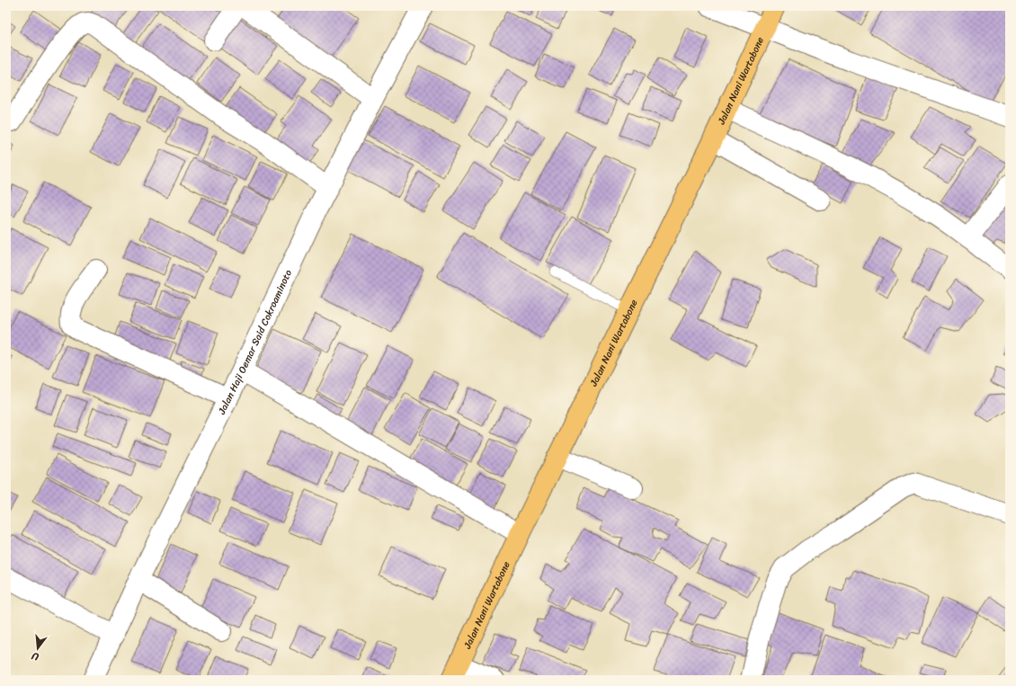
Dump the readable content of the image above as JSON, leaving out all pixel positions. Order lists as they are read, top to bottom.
{
  "streets": {
    "main road": ["Jalan Nani Wartabone"],
    "street": ["Jalan Haji Oemar Said Cokroaminoto"]
  },
  "north": "bottom"
}
